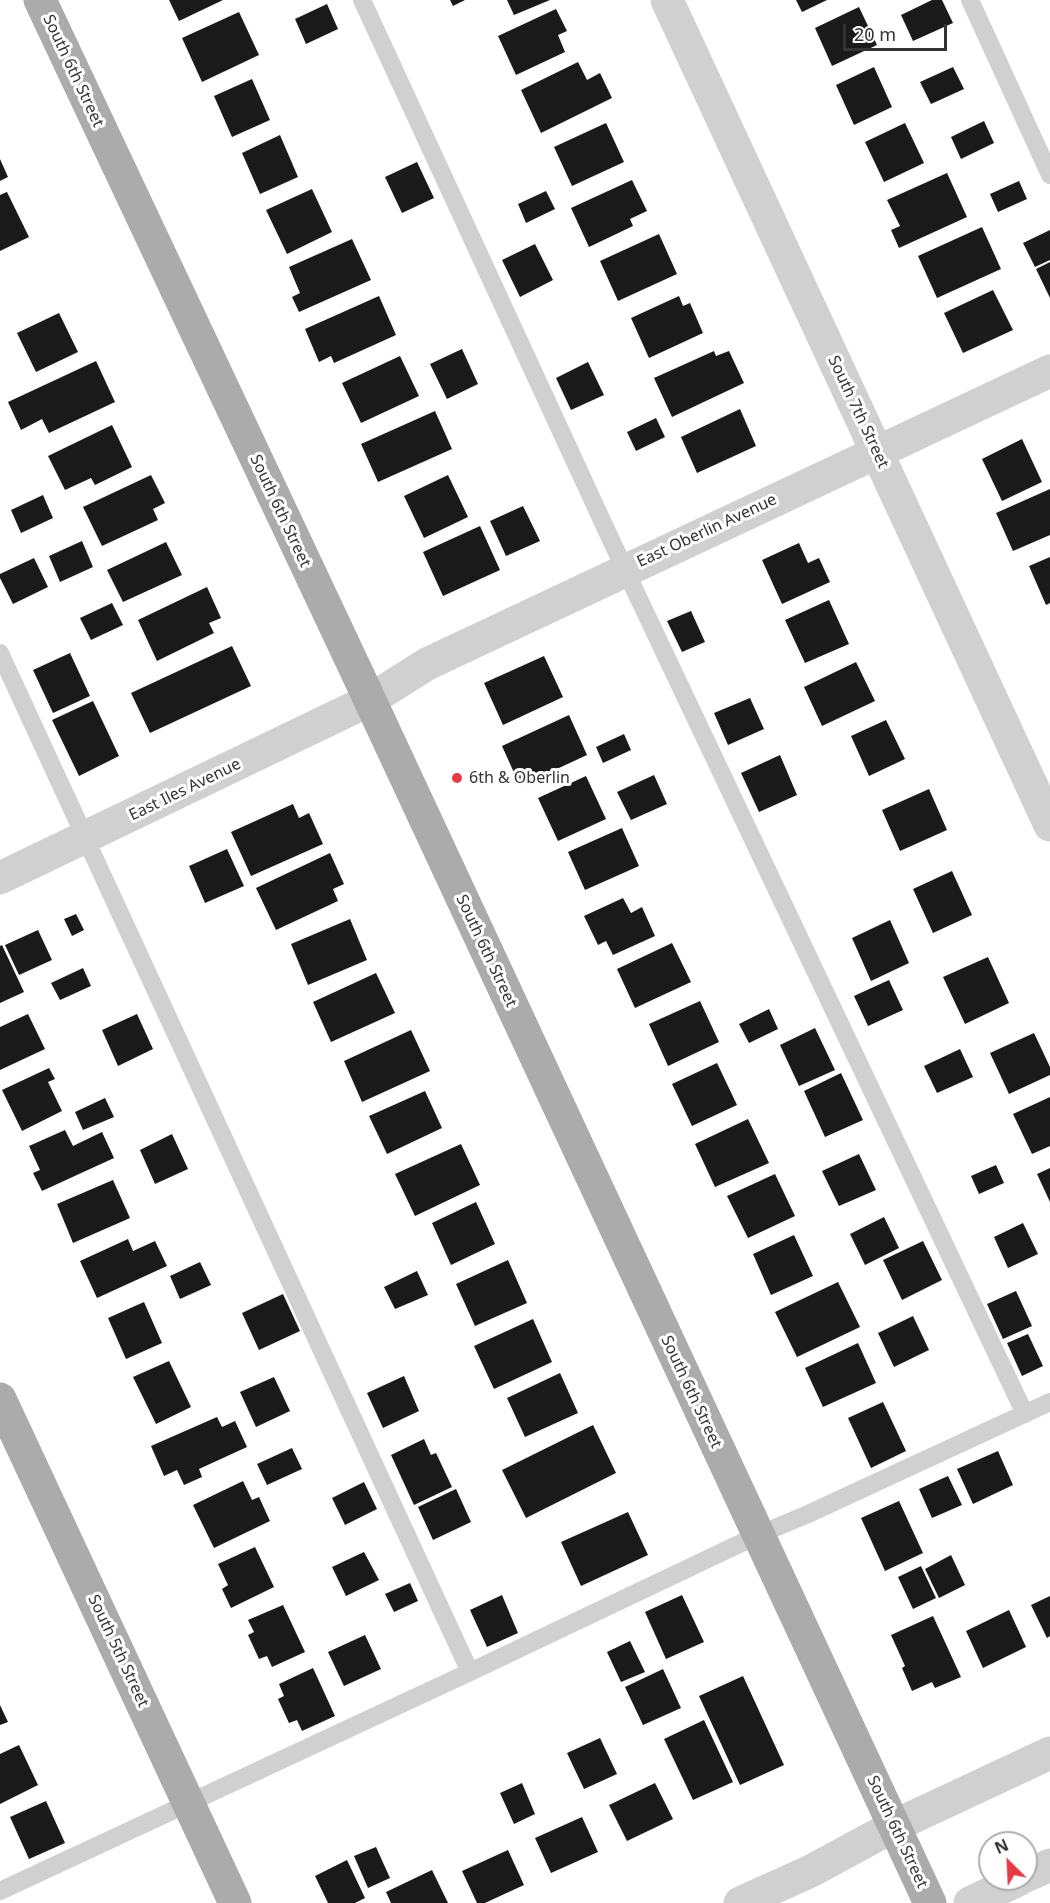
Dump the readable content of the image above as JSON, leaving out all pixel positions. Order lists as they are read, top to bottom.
{
  "streets": {
    "main road": ["South 6th Street", "South 5th Street"],
    "street": ["South 7th Street", "East Oberlin Avenue", "East Iles Avenue"]
  },
  "crossings": [
    ["South 6th Street", "East Oberlin Avenue"],
    ["South 6th Street", "East Iles Avenue"],
    ["South 7th Street", "East Oberlin Avenue"],
    ["East Oberlin Avenue", "East Iles Avenue"]
  ],
  "places": ["6th & Oberlin"],
  "scale_bar": "20 m",
  "north": "top left"
}
